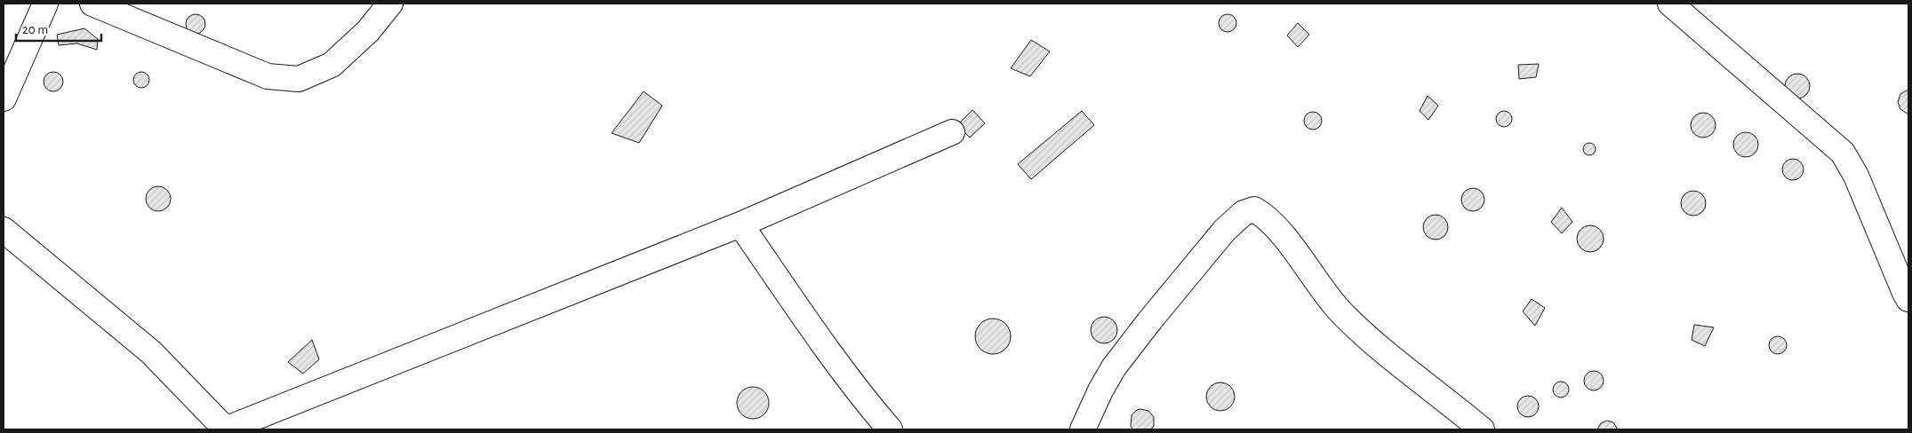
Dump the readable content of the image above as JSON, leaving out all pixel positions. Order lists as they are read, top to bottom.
{
  "scale_bar": "20 m"
}
